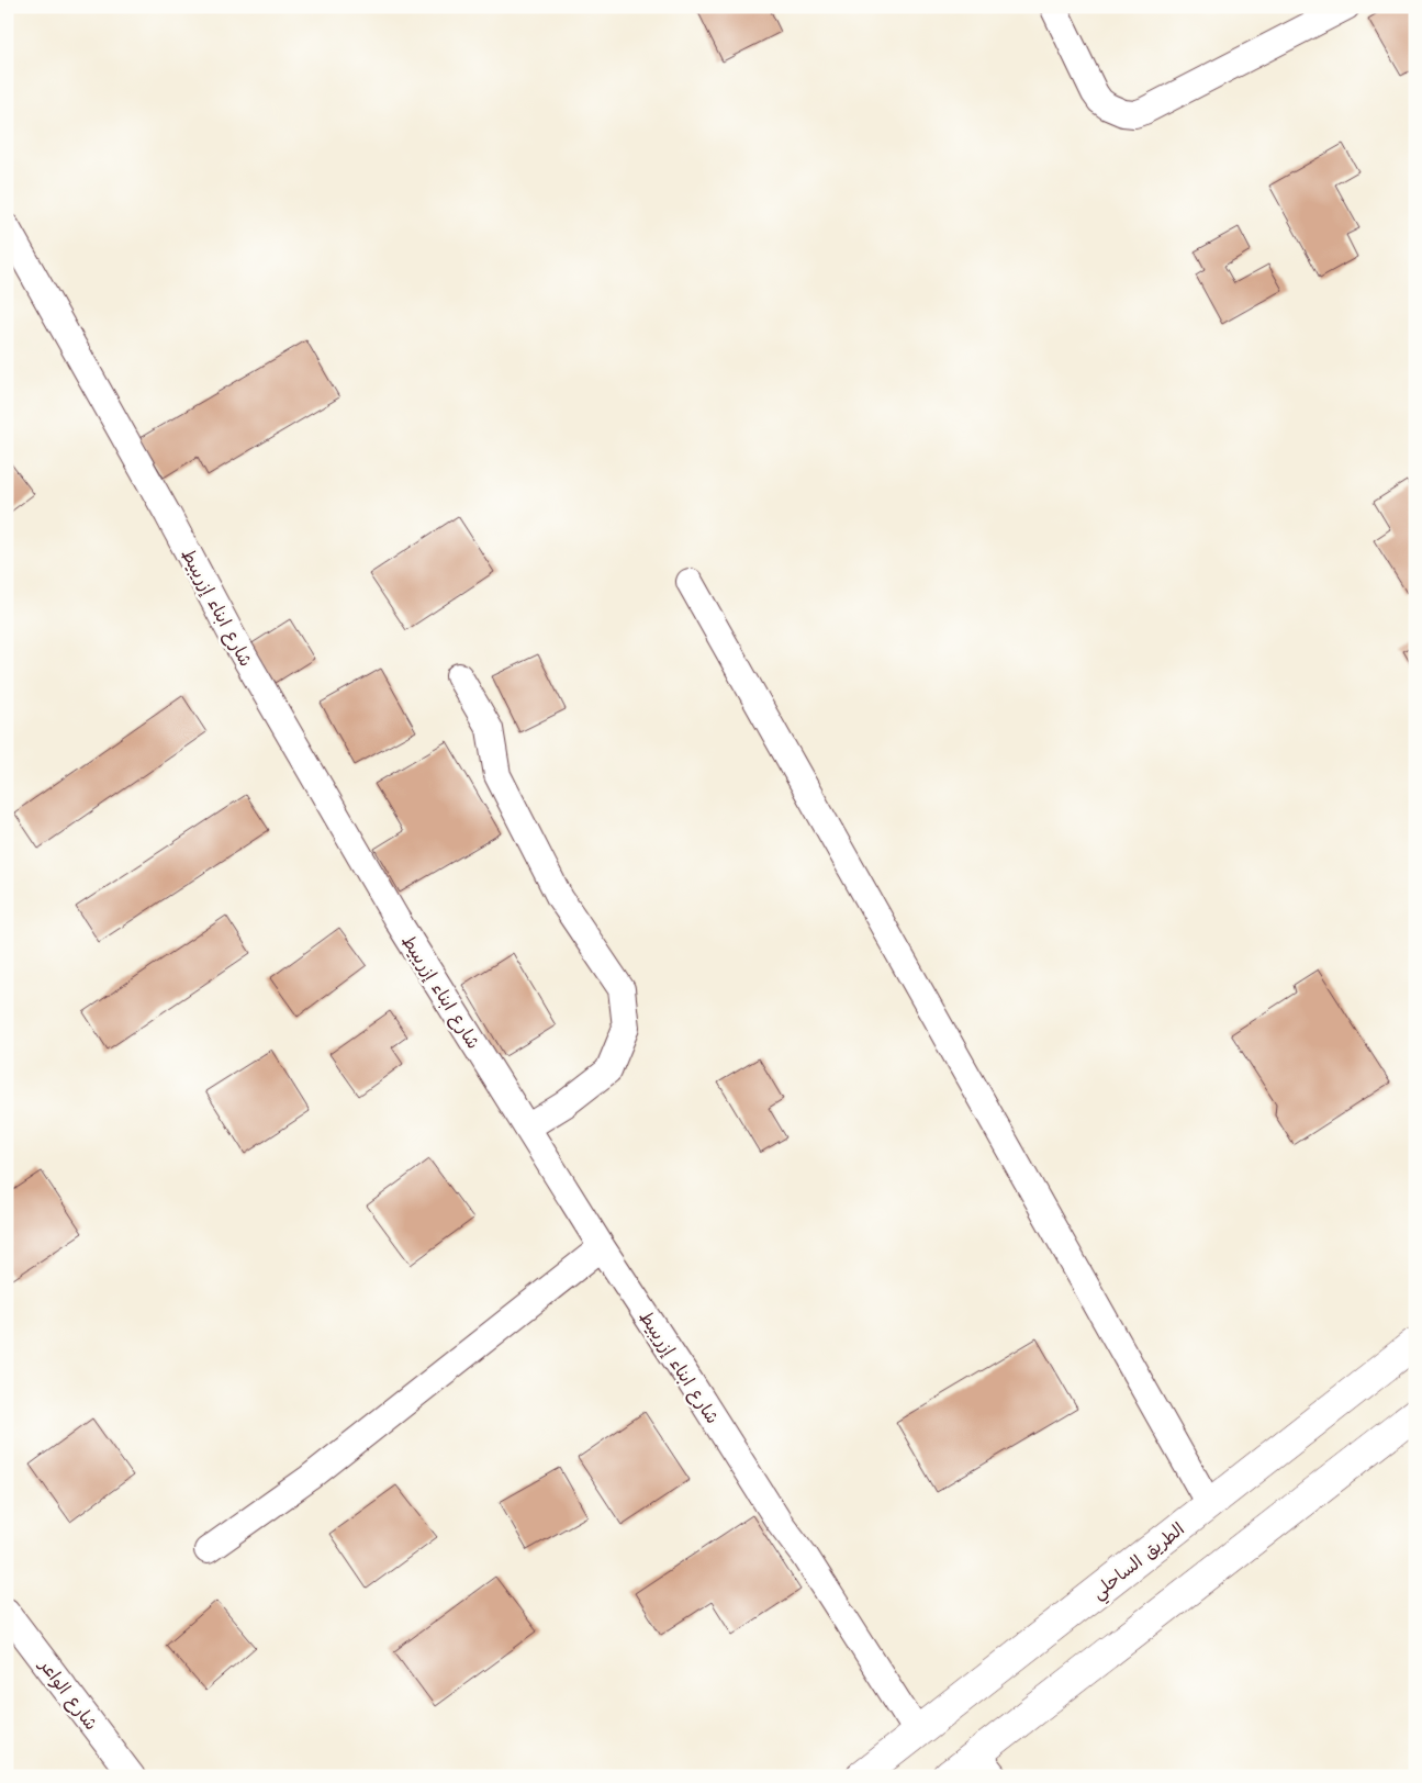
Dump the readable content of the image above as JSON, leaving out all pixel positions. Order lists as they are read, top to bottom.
{
  "streets": {
    "highway": ["الطريق الساحلي"],
    "street": ["شارع ابناء إزريبيط", "شارع الواعر"]
  },
  "crossings": [
    ["شارع ابناء إزريبيط", "الطريق الساحلي"]
  ]
}
